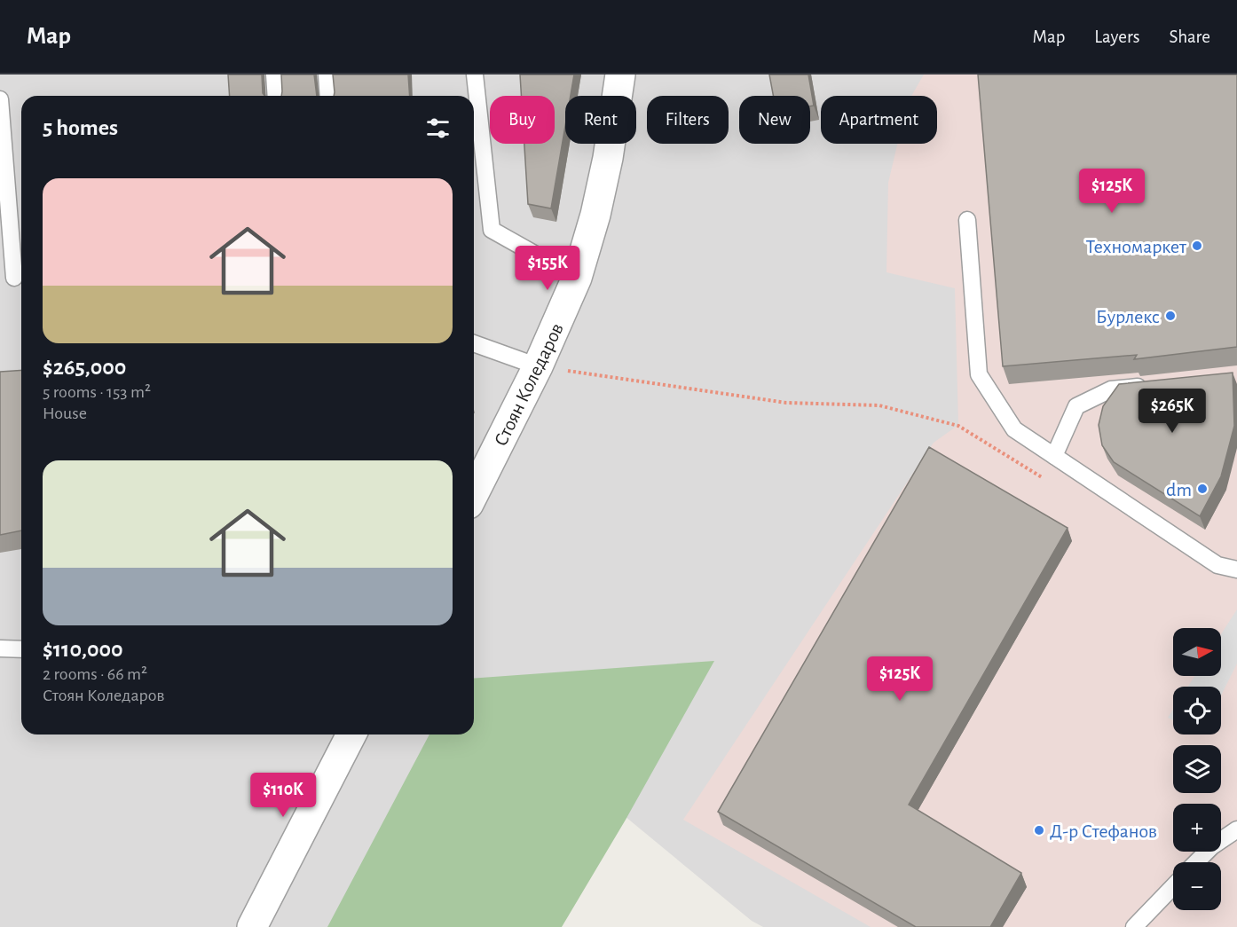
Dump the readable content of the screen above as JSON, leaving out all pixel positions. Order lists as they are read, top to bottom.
{
  "streets": {
    "street": ["Стоян Коледаров"]
  },
  "places": [
    "Техномаркет",
    "Бурлекс",
    "dm",
    "Д-р Стефанов"
  ],
  "north": "right",
  "page": {
    "header": "Map",
    "nav": ["Map", "Layers", "Share"],
    "chip": [
      "Buy",
      "Rent",
      "Filters",
      "New",
      "Apartment"
    ],
    "heading": "5 homes",
    "list": [
      {
        "name": "$265,000",
        "note": "5 rooms · 153 m² · House"
      },
      {
        "name": "$110,000",
        "note": "2 rooms · 66 m² · Стоян Коледаров"
      }
    ],
    "price": [
      "$125K",
      "$155K",
      "$265K",
      "$125K",
      "$110K"
    ],
    "map_buttons": ["+", "−"]
  }
}
